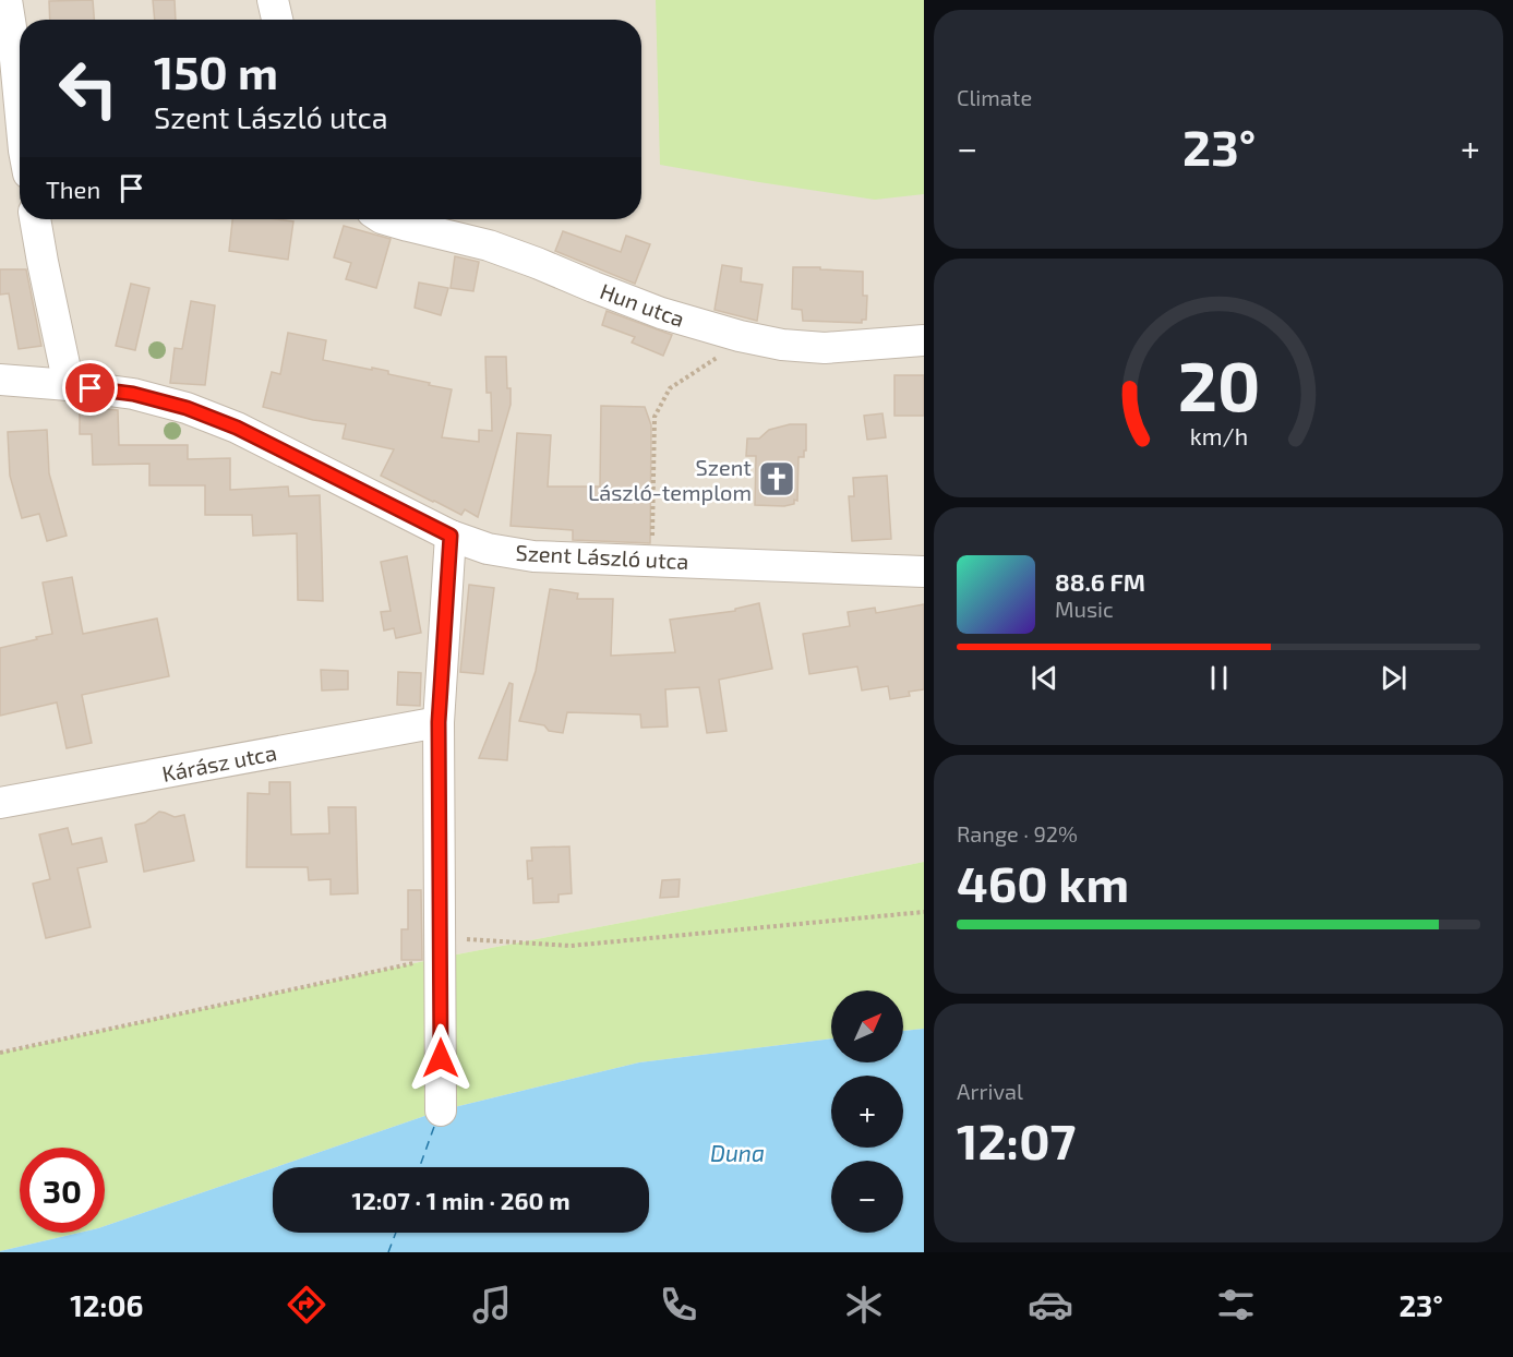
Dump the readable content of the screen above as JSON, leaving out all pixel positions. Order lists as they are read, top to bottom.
{
  "streets": {
    "street": ["Hun utca", "Szent László utca", "Kárász utca"]
  },
  "water": ["Duna"],
  "places": {
    "church": ["Szent László-templom"]
  },
  "north": "top right",
  "page": {
    "tile": [
      "Climate",
      ["Range · 92%", "460 km"],
      ["Arrival", "12:07"]
    ],
    "turn": ["150 m", "Szent László utca"],
    "heat": ["−", "23°", "+"],
    "then": "Then",
    "song": ["88.6 FM", "Music"],
    "map_buttons": ["+", "−"],
    "limit": "30",
    "trip": "12:07 · 1 min · 260 m",
    "tabs": ["12:06", "23°"],
    "gauge": ["20", "km/h"]
  }
}
